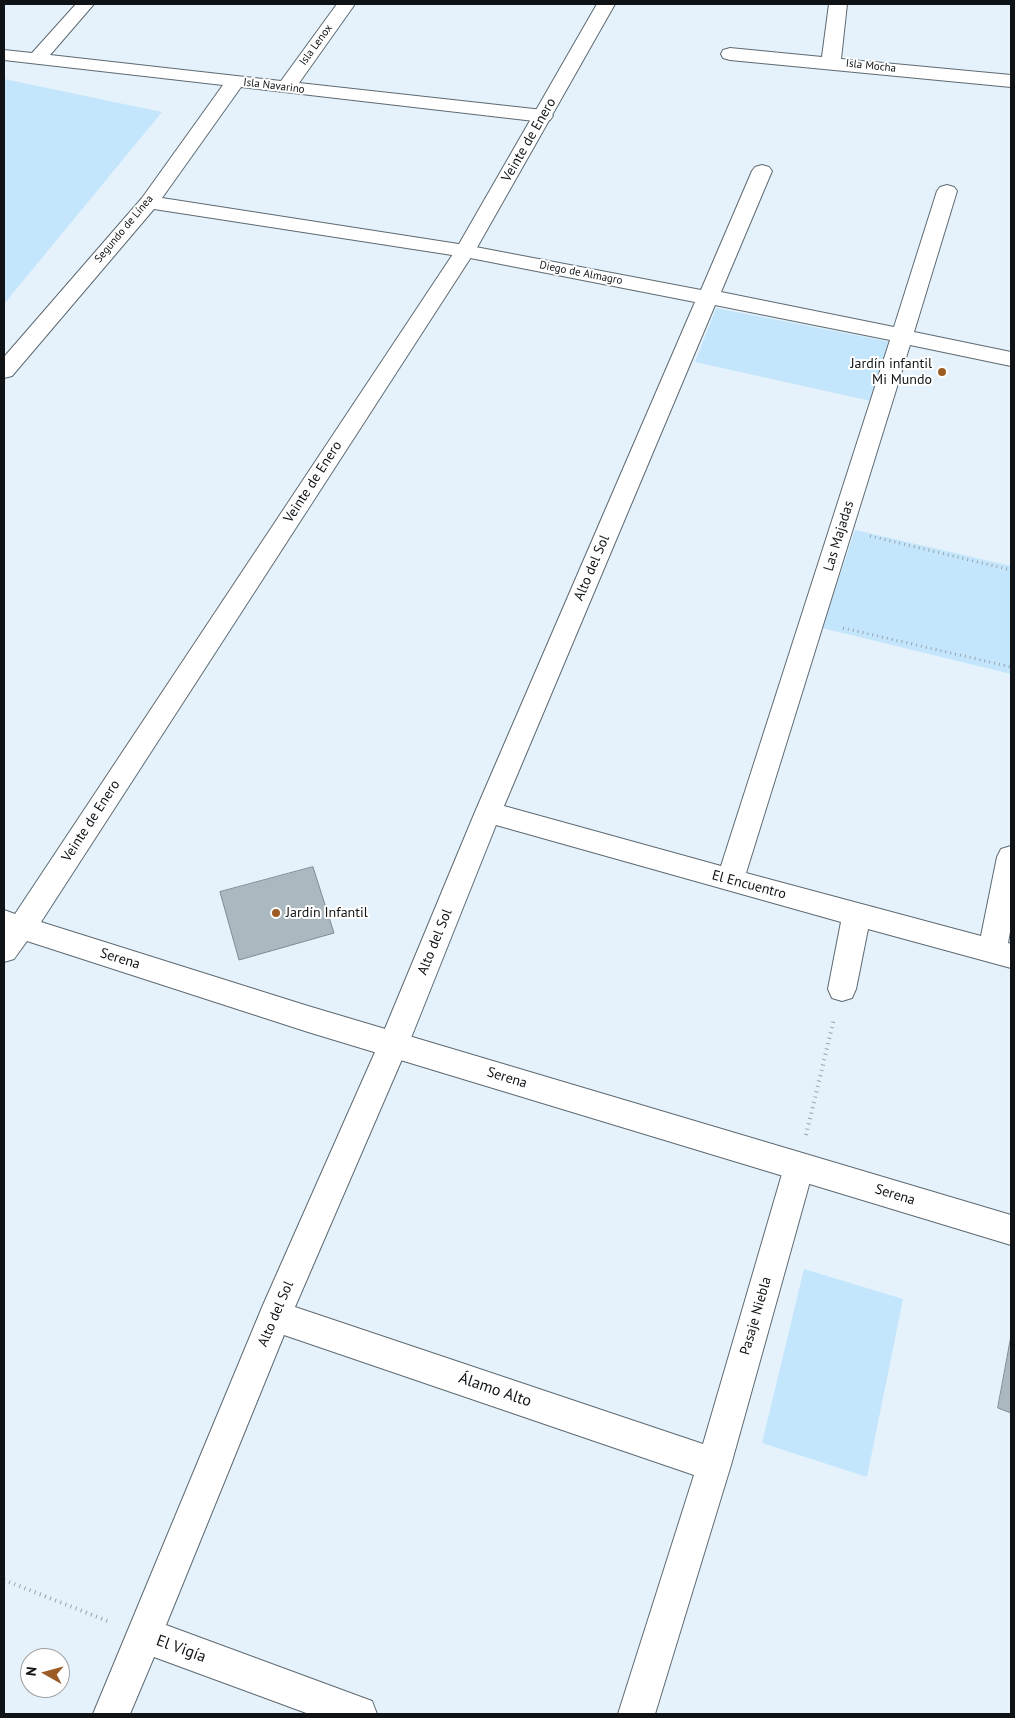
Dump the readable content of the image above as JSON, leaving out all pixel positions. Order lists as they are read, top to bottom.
{
  "streets": {
    "street": [
      "Isla Lenox",
      "Isla Mocha",
      "Isla Navarino",
      "Veinte de Enero",
      "Segundo de Línea",
      "Diego de Almagro",
      "Las Majadas",
      "Alto del Sol",
      "El Encuentro",
      "Serena",
      "Pasaje Niebla",
      "Álamo Alto",
      "El Vigía"
    ]
  },
  "crossings": [
    ["Isla Lenox", "Isla Navarino"],
    ["Isla Navarino", "Veinte de Enero"],
    ["Isla Navarino", "Segundo de Línea"],
    ["Veinte de Enero", "Diego de Almagro"],
    ["Veinte de Enero", "Serena"],
    ["Segundo de Línea", "Diego de Almagro"],
    ["Diego de Almagro", "Las Majadas"],
    ["Diego de Almagro", "Alto del Sol"],
    ["Las Majadas", "El Encuentro"],
    ["Alto del Sol", "El Encuentro"],
    ["Alto del Sol", "Serena"],
    ["Alto del Sol", "Álamo Alto"],
    ["Alto del Sol", "El Vigía"],
    ["Serena", "Pasaje Niebla"],
    ["Pasaje Niebla", "Álamo Alto"]
  ],
  "places": ["Jardín infantil Mi Mundo", "Jardín Infantil"],
  "north": "left"
}
